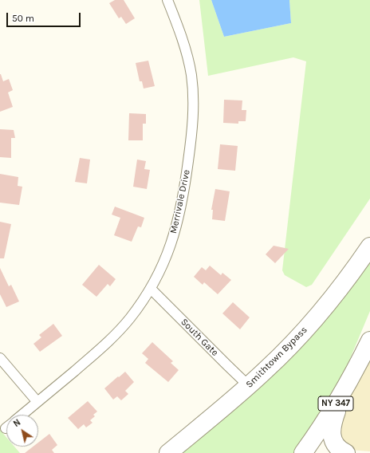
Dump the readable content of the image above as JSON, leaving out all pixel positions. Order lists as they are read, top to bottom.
{
  "streets": {
    "highway": ["Smithtown Bypass", "NY 347"],
    "street": ["Merrivale Drive", "South Gate"]
  },
  "crossings": [
    ["Merrivale Drive", "South Gate"],
    ["South Gate", "Smithtown Bypass"]
  ],
  "scale_bar": "50 m",
  "north": "top left"
}
